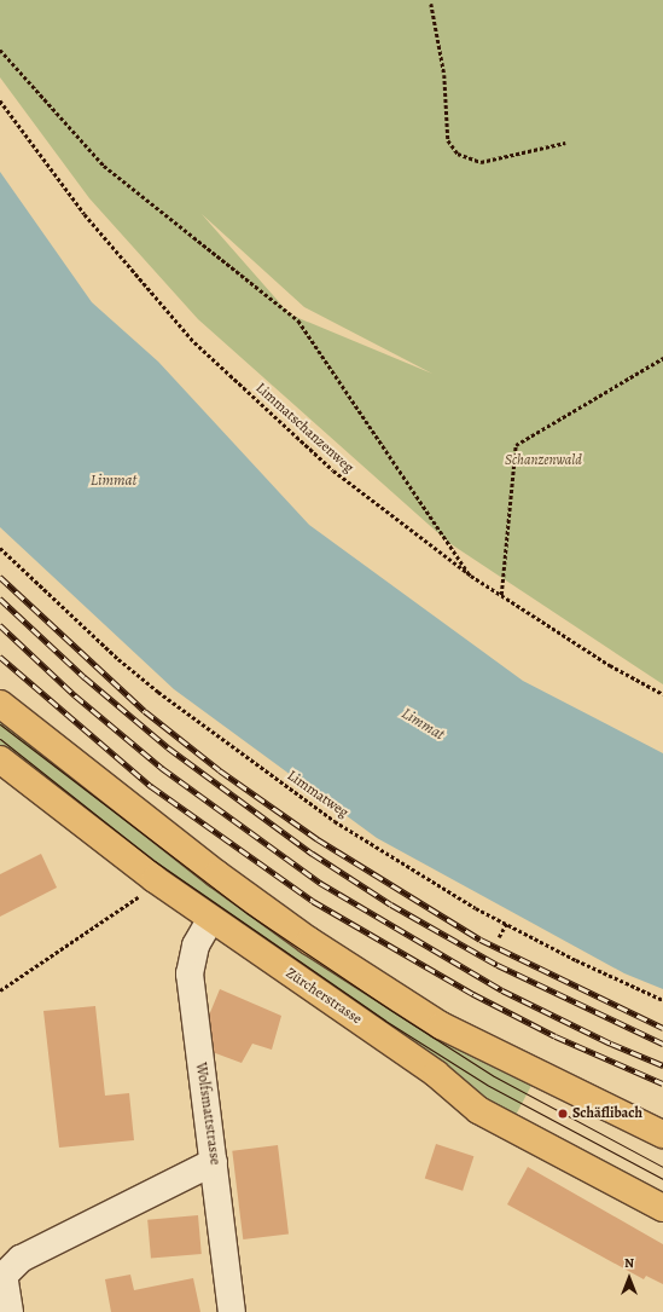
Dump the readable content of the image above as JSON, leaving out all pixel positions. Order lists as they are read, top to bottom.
{
  "streets": {
    "main road": ["Zürcherstrasse"],
    "street": ["Wolfsmattstrasse"],
    "path": ["Limmatschanzenweg", "Limmatweg"]
  },
  "crossings": [
    ["Zürcherstrasse", "Wolfsmattstrasse"]
  ],
  "water": ["Limmat"],
  "parks": ["Schanzenwald"],
  "places": ["Schäflibach"],
  "north": "top"
}
